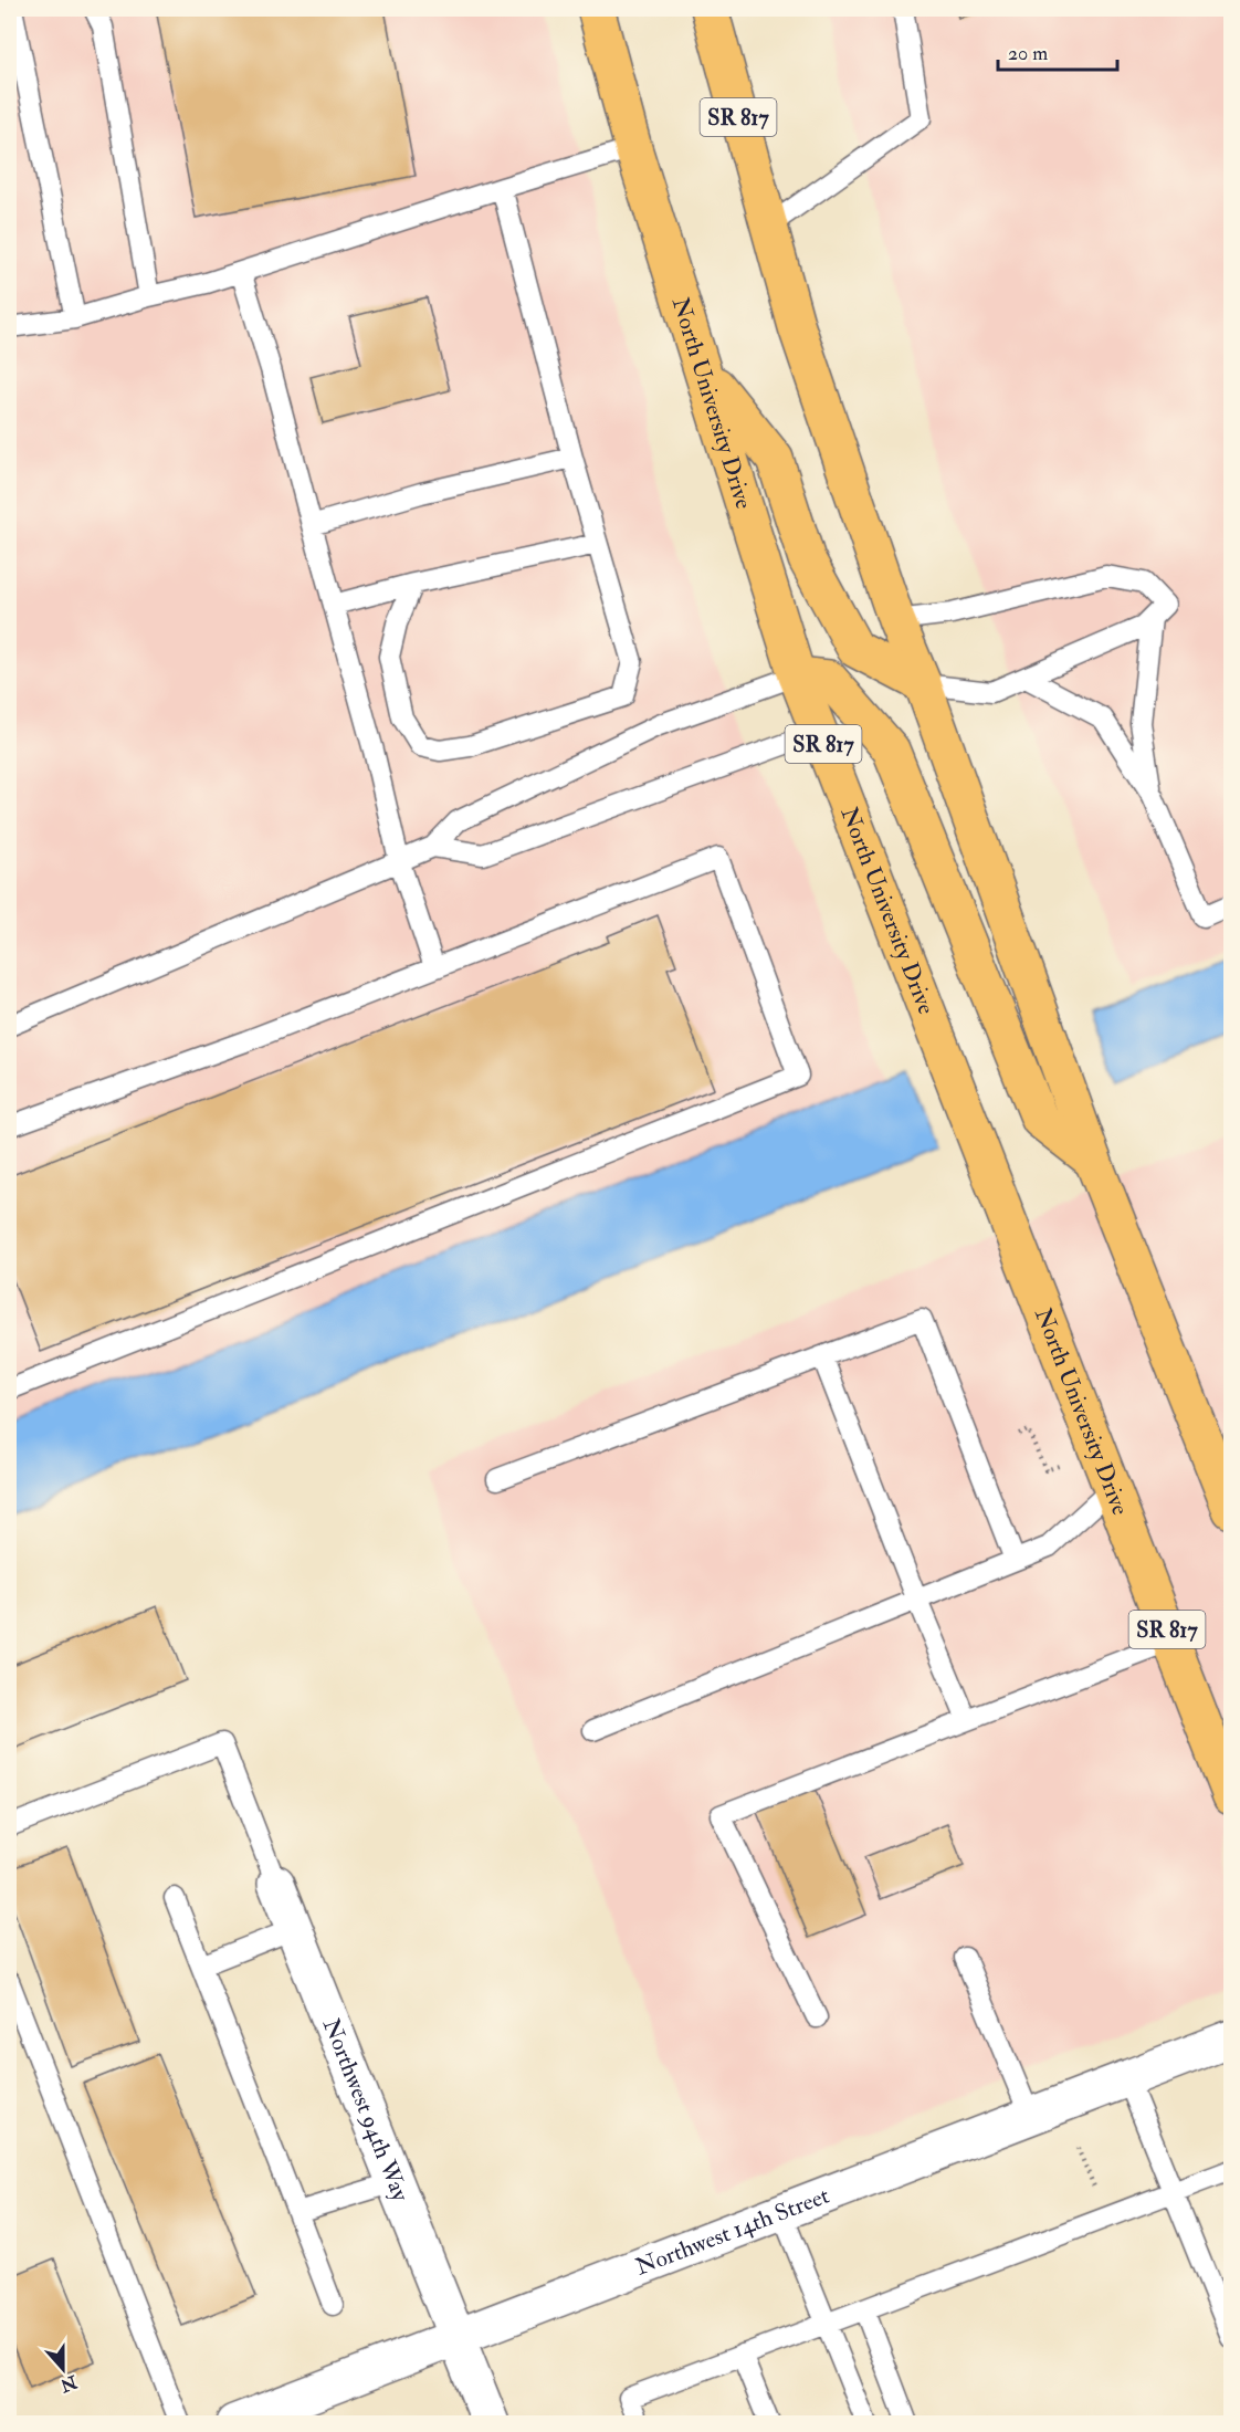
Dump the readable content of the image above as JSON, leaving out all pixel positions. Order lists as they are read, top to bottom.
{
  "streets": {
    "main road": ["SR 817", "North University Drive"],
    "street": ["Northwest 94th Way", "Northwest 14th Street"]
  },
  "crossings": [
    ["Northwest 94th Way", "Northwest 14th Street"]
  ],
  "scale_bar": "20 m",
  "north": "bottom"
}
